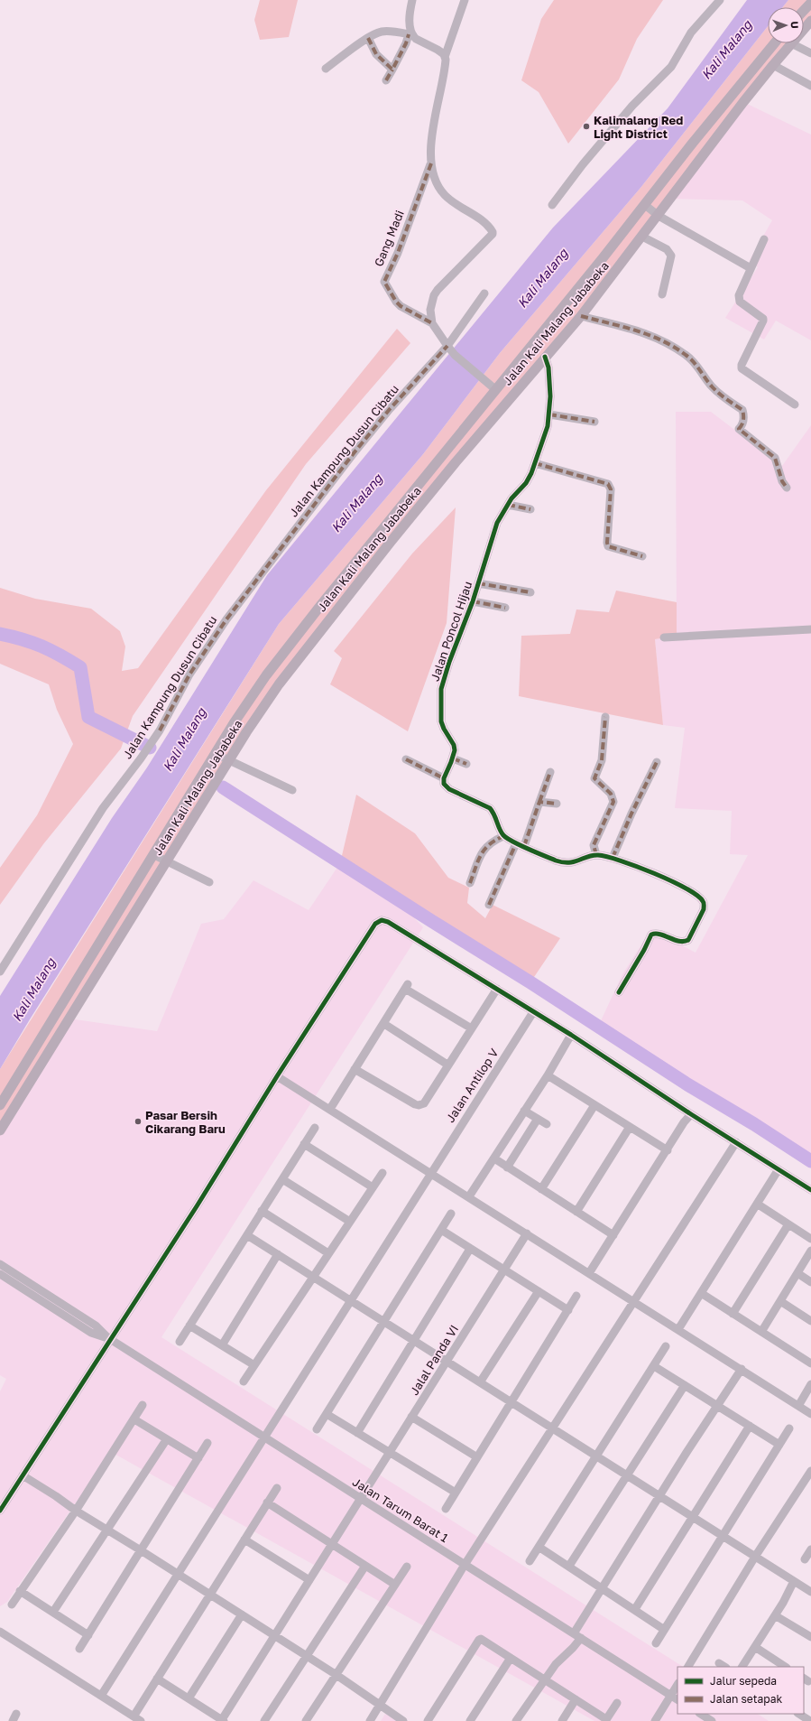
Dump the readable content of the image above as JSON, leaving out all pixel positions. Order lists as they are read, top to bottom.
{
  "streets": {
    "main road": ["Jalan Kali Malang Jababeka"],
    "street": [
      "Gang Madi",
      "Jalan Kampung Dusun Cibatu",
      "Jalan Poncol Hijau",
      "Jalan Antilop V",
      "Jalal Panda VI",
      "Jalan Tarum Barat 1"
    ]
  },
  "crossings": [
    ["Jalan Kali Malang Jababeka", "Jalan Poncol Hijau"],
    ["Jalan Antilop V", "Jalan Tarum Barat 1"],
    ["Jalal Panda VI", "Jalan Tarum Barat 1"]
  ],
  "water": ["Kali Malang"],
  "places": ["Kalimalang Red Light District", "Pasar Bersih Cikarang Baru"],
  "legend": ["Jalur sepeda", "Jalan setapak"],
  "north": "right"
}
